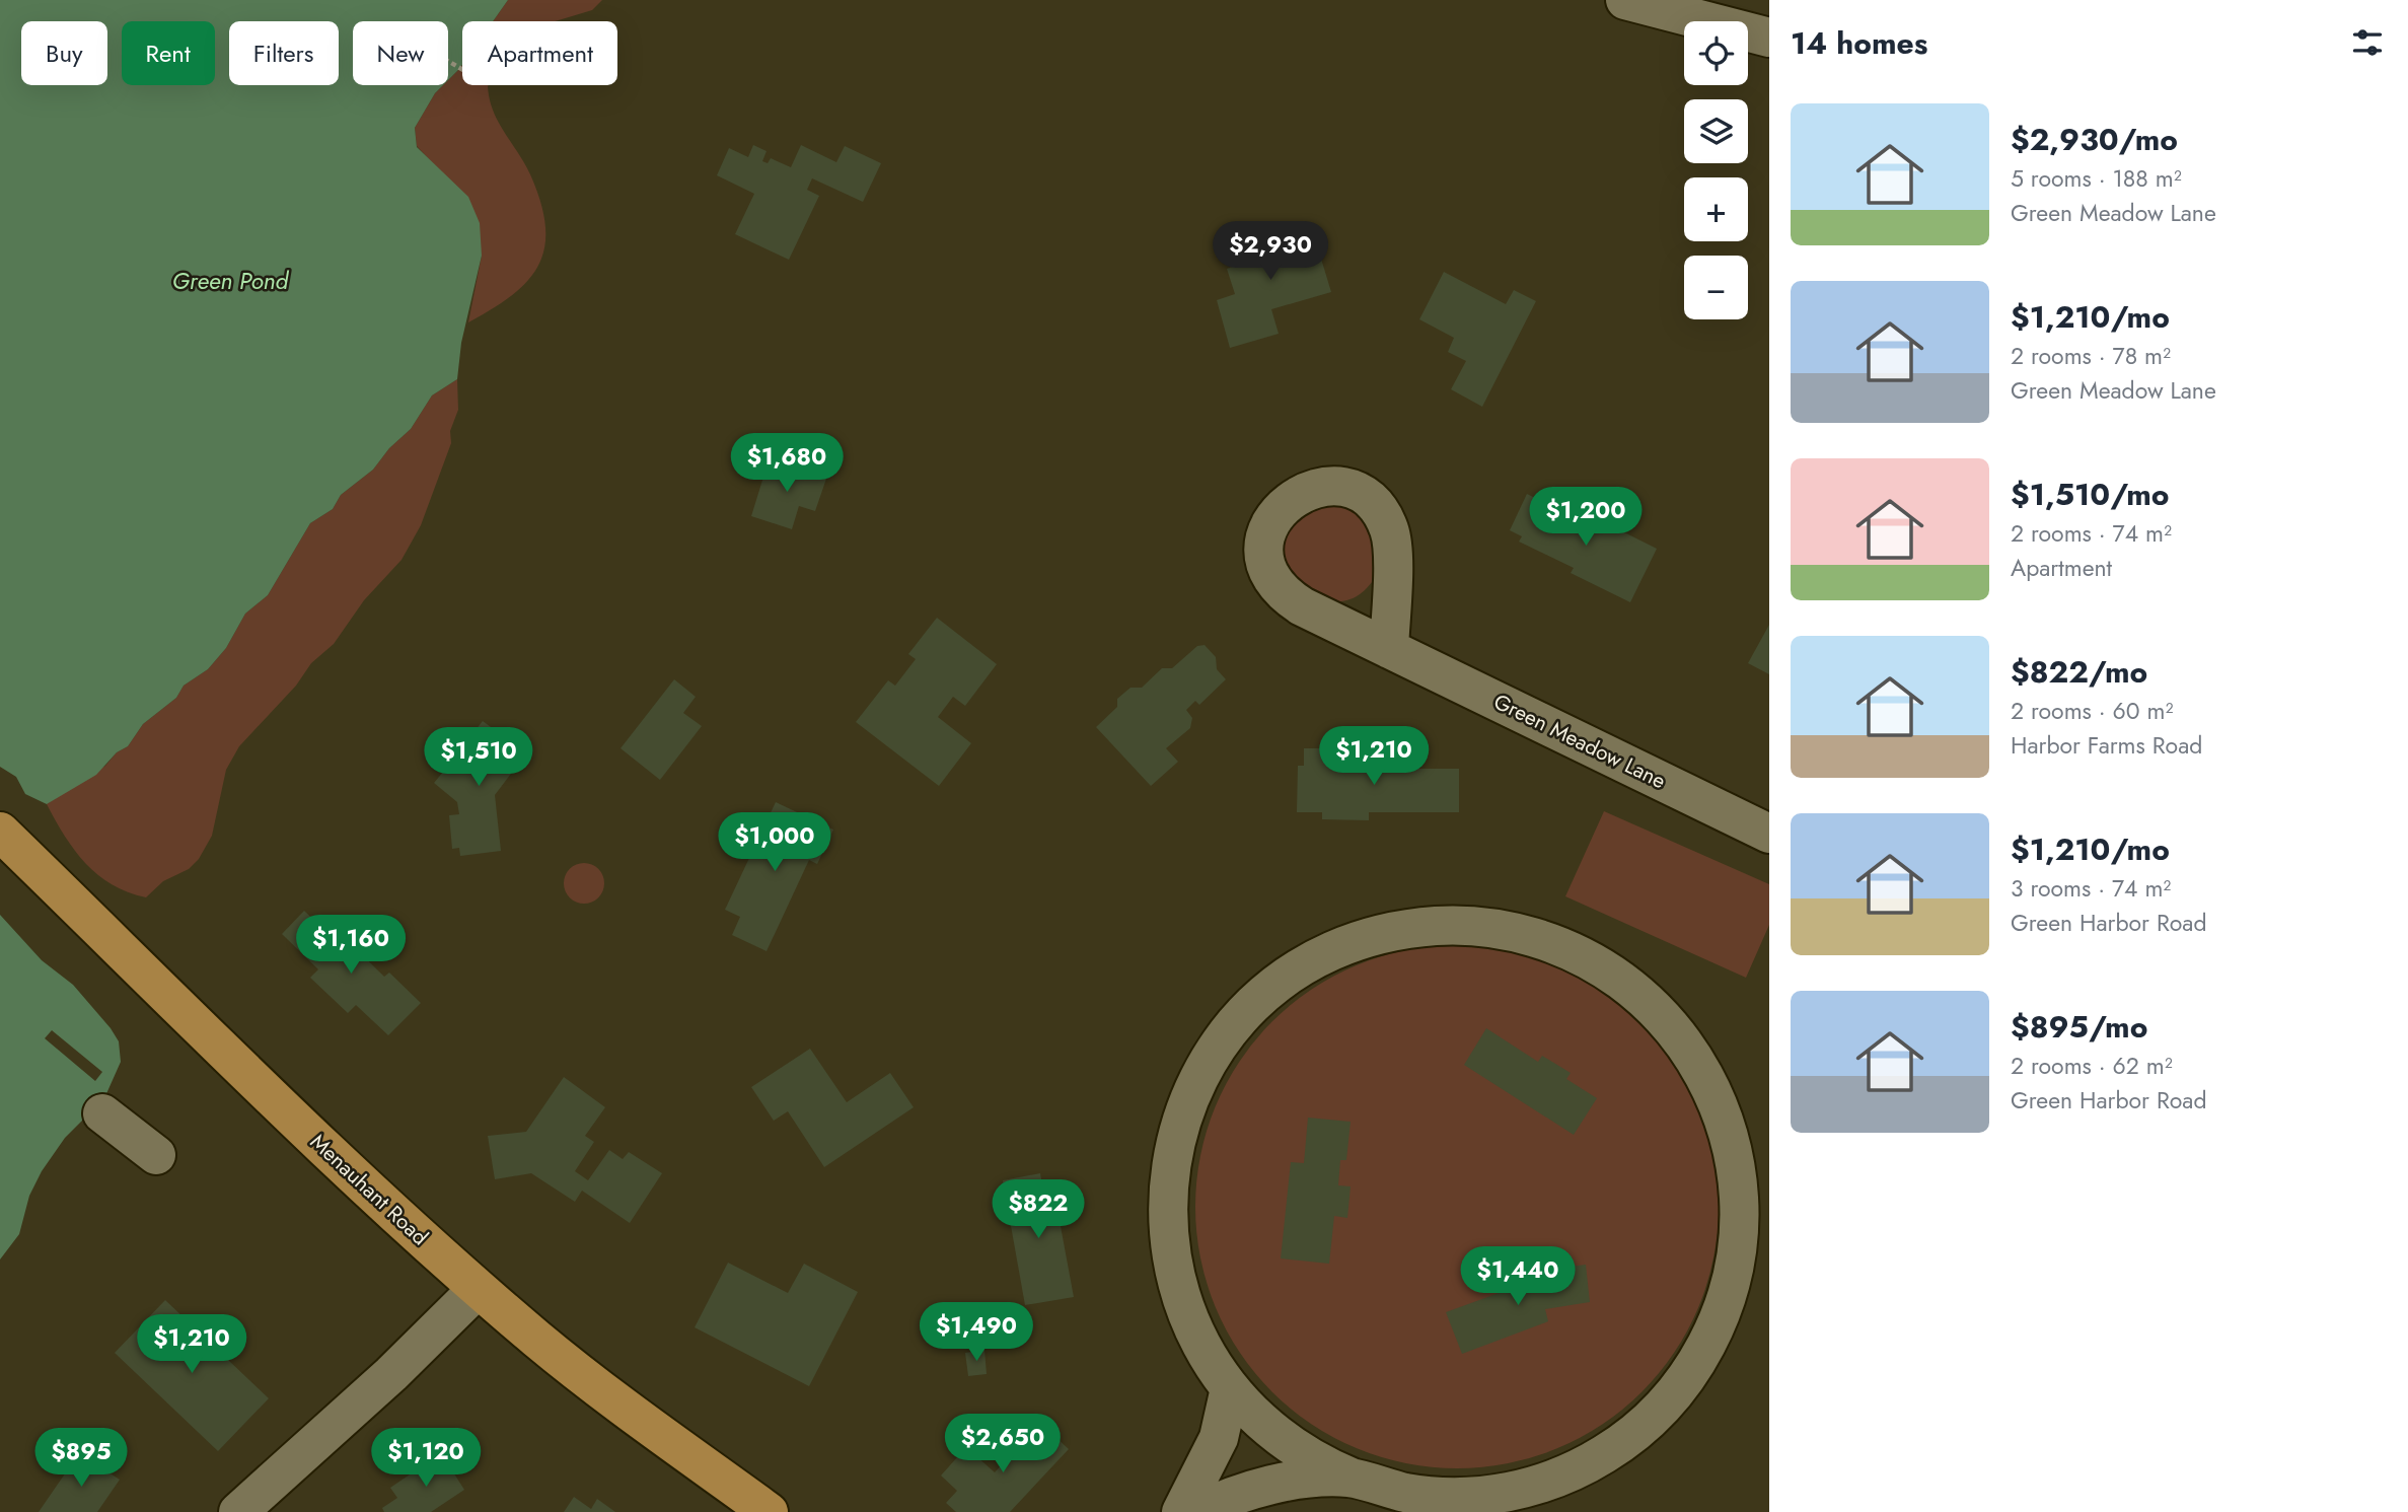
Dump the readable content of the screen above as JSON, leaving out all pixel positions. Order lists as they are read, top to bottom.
{
  "streets": {
    "main road": ["Menauhant Road"],
    "street": ["Green Meadow Lane"]
  },
  "water": ["Green Pond"],
  "page": {
    "heading": "14 homes",
    "map_buttons": ["+", "−"],
    "chip": [
      "Buy",
      "Rent",
      "Filters",
      "New",
      "Apartment"
    ],
    "list": [
      {
        "name": "$2,930/mo",
        "note": "5 rooms · 188 m² · Green Meadow Lane"
      },
      {
        "name": "$1,210/mo",
        "note": "2 rooms · 78 m² · Green Meadow Lane"
      },
      {
        "name": "$1,510/mo",
        "note": "2 rooms · 74 m² · Apartment"
      },
      {
        "name": "$822/mo",
        "note": "2 rooms · 60 m² · Harbor Farms Road"
      },
      {
        "name": "$1,210/mo",
        "note": "3 rooms · 74 m² · Green Harbor Road"
      },
      {
        "name": "$895/mo",
        "note": "2 rooms · 62 m² · Green Harbor Road"
      }
    ],
    "price": [
      "$2,930",
      "$1,680",
      "$1,200",
      "$1,210",
      "$1,510",
      "$1,000",
      "$1,160",
      "$822",
      "$1,440",
      "$1,490",
      "$1,210",
      "$2,650",
      "$895",
      "$1,120"
    ]
  }
}
